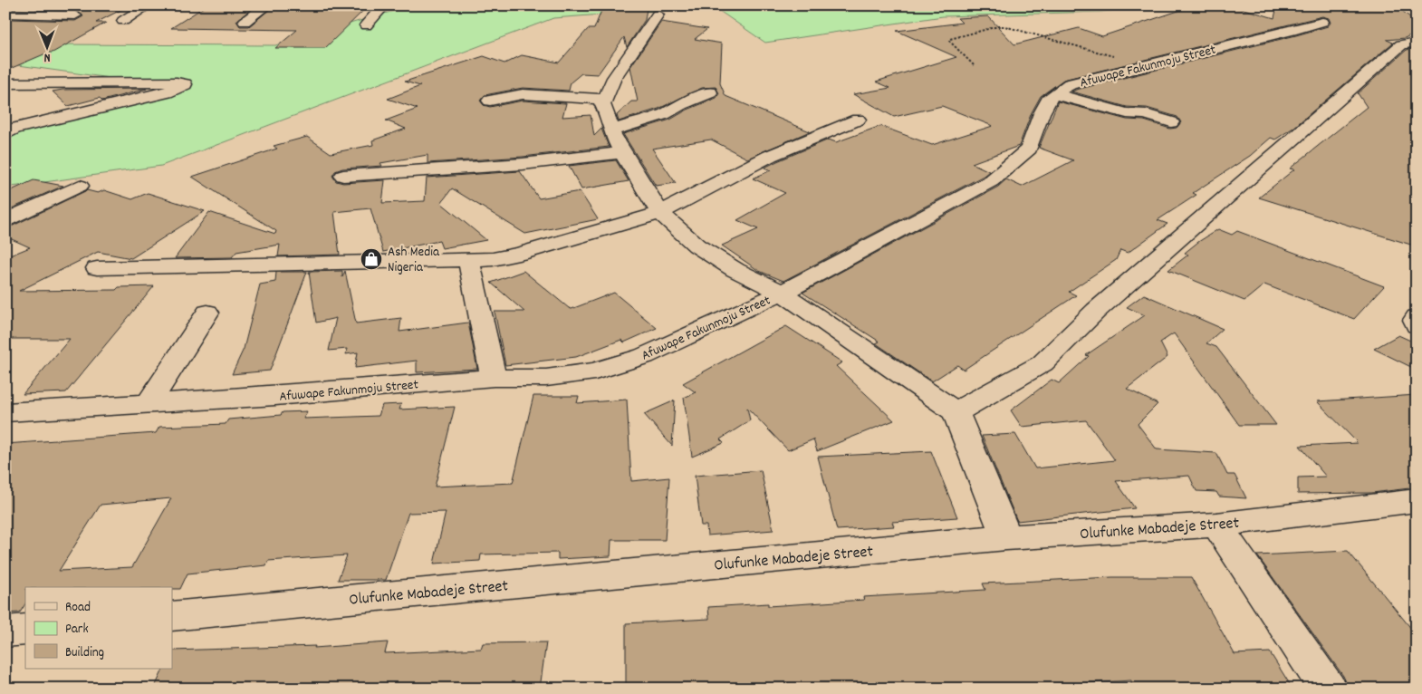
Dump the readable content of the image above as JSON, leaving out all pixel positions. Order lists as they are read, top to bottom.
{
  "streets": {
    "street": ["Afuwape Fakunmoju Street", "Olufunke Mabadeje Street"]
  },
  "places": {
    "shop": ["Ash Media Nigeria"]
  },
  "legend": ["Road", "Park", "Building"],
  "north": "bottom"
}
